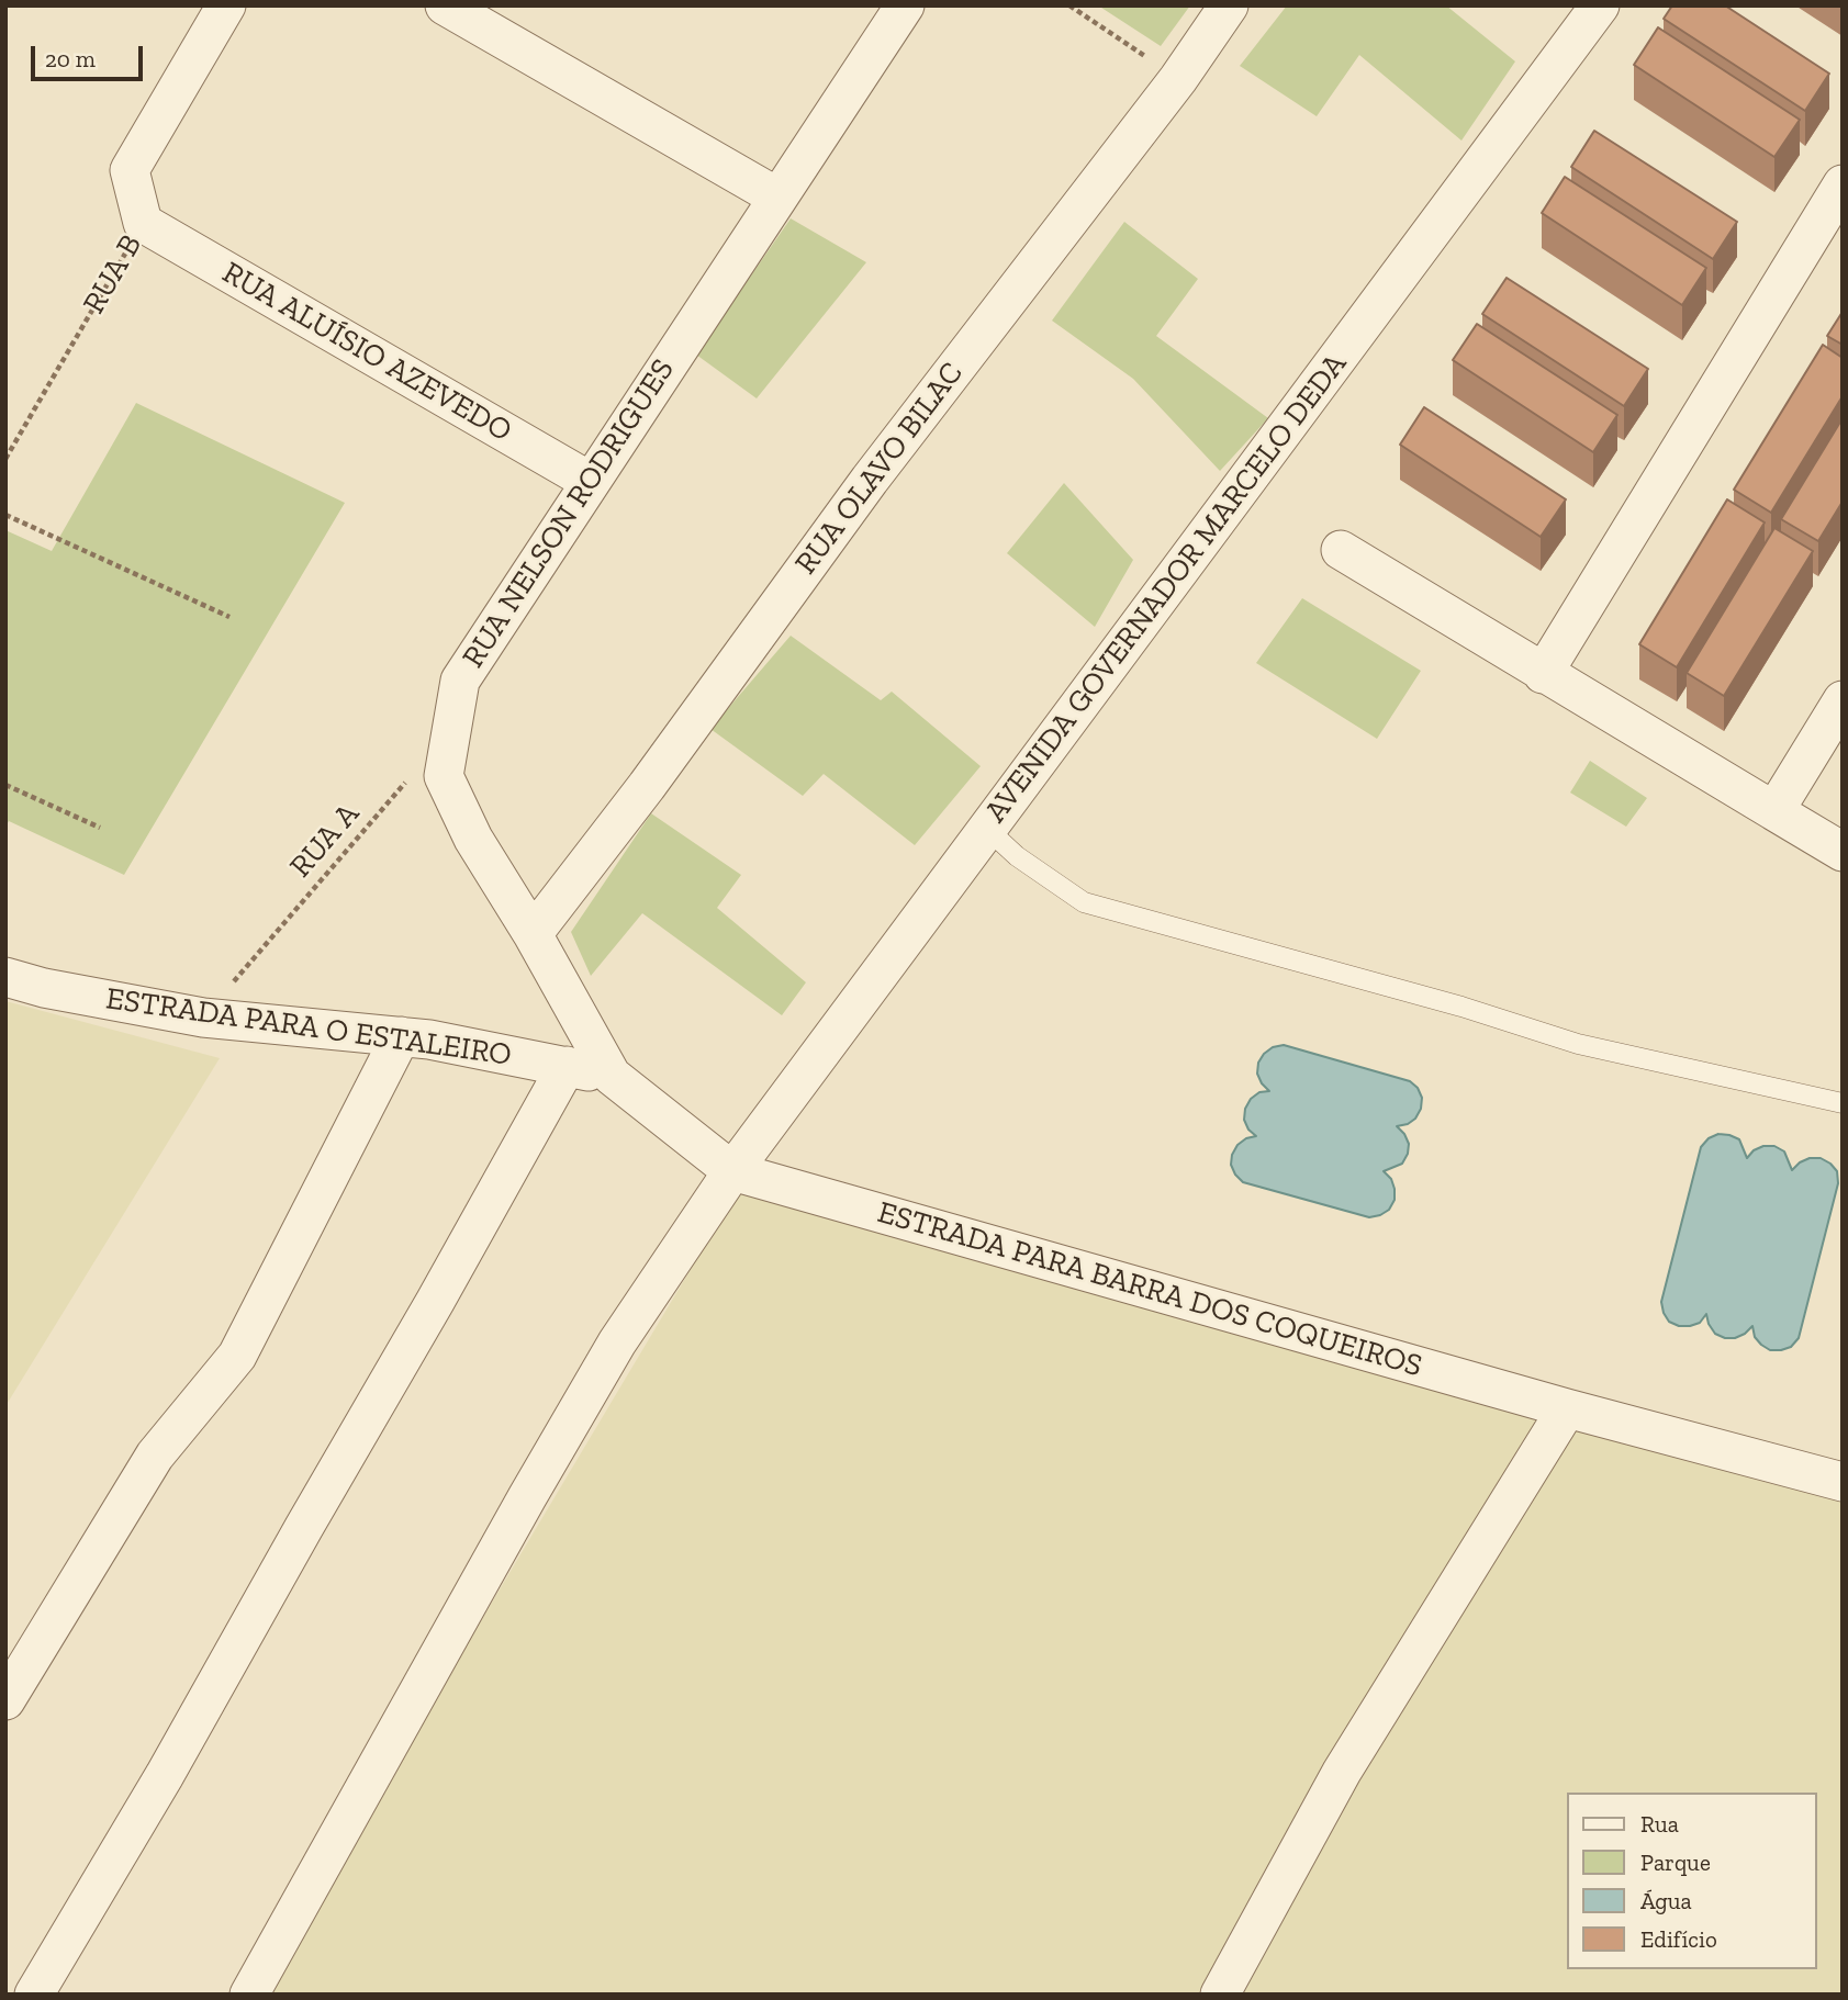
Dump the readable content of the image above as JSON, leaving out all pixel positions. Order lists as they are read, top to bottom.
{
  "streets": {
    "street": [
      "RUA B",
      "RUA ALUÍSIO AZEVEDO",
      "RUA OLAVO BILAC",
      "RUA NELSON RODRIGUES",
      "AVENIDA GOVERNADOR MARCELO DEDA",
      "ESTRADA PARA O ESTALEIRO",
      "ESTRADA PARA BARRA DOS COQUEIROS"
    ],
    "path": ["RUA A"]
  },
  "crossings": [
    ["RUA B", "RUA ALUÍSIO AZEVEDO"],
    ["RUA ALUÍSIO AZEVEDO", "RUA NELSON RODRIGUES"],
    ["RUA OLAVO BILAC", "RUA NELSON RODRIGUES"],
    ["RUA NELSON RODRIGUES", "AVENIDA GOVERNADOR MARCELO DEDA"],
    ["RUA NELSON RODRIGUES", "ESTRADA PARA O ESTALEIRO"],
    ["RUA NELSON RODRIGUES", "ESTRADA PARA BARRA DOS COQUEIROS"],
    ["AVENIDA GOVERNADOR MARCELO DEDA", "ESTRADA PARA BARRA DOS COQUEIROS"],
    ["RUA A", "ESTRADA PARA O ESTALEIRO"]
  ],
  "legend": [
    "Rua",
    "Parque",
    "Água",
    "Edifício"
  ],
  "scale_bar": "20 m"
}
